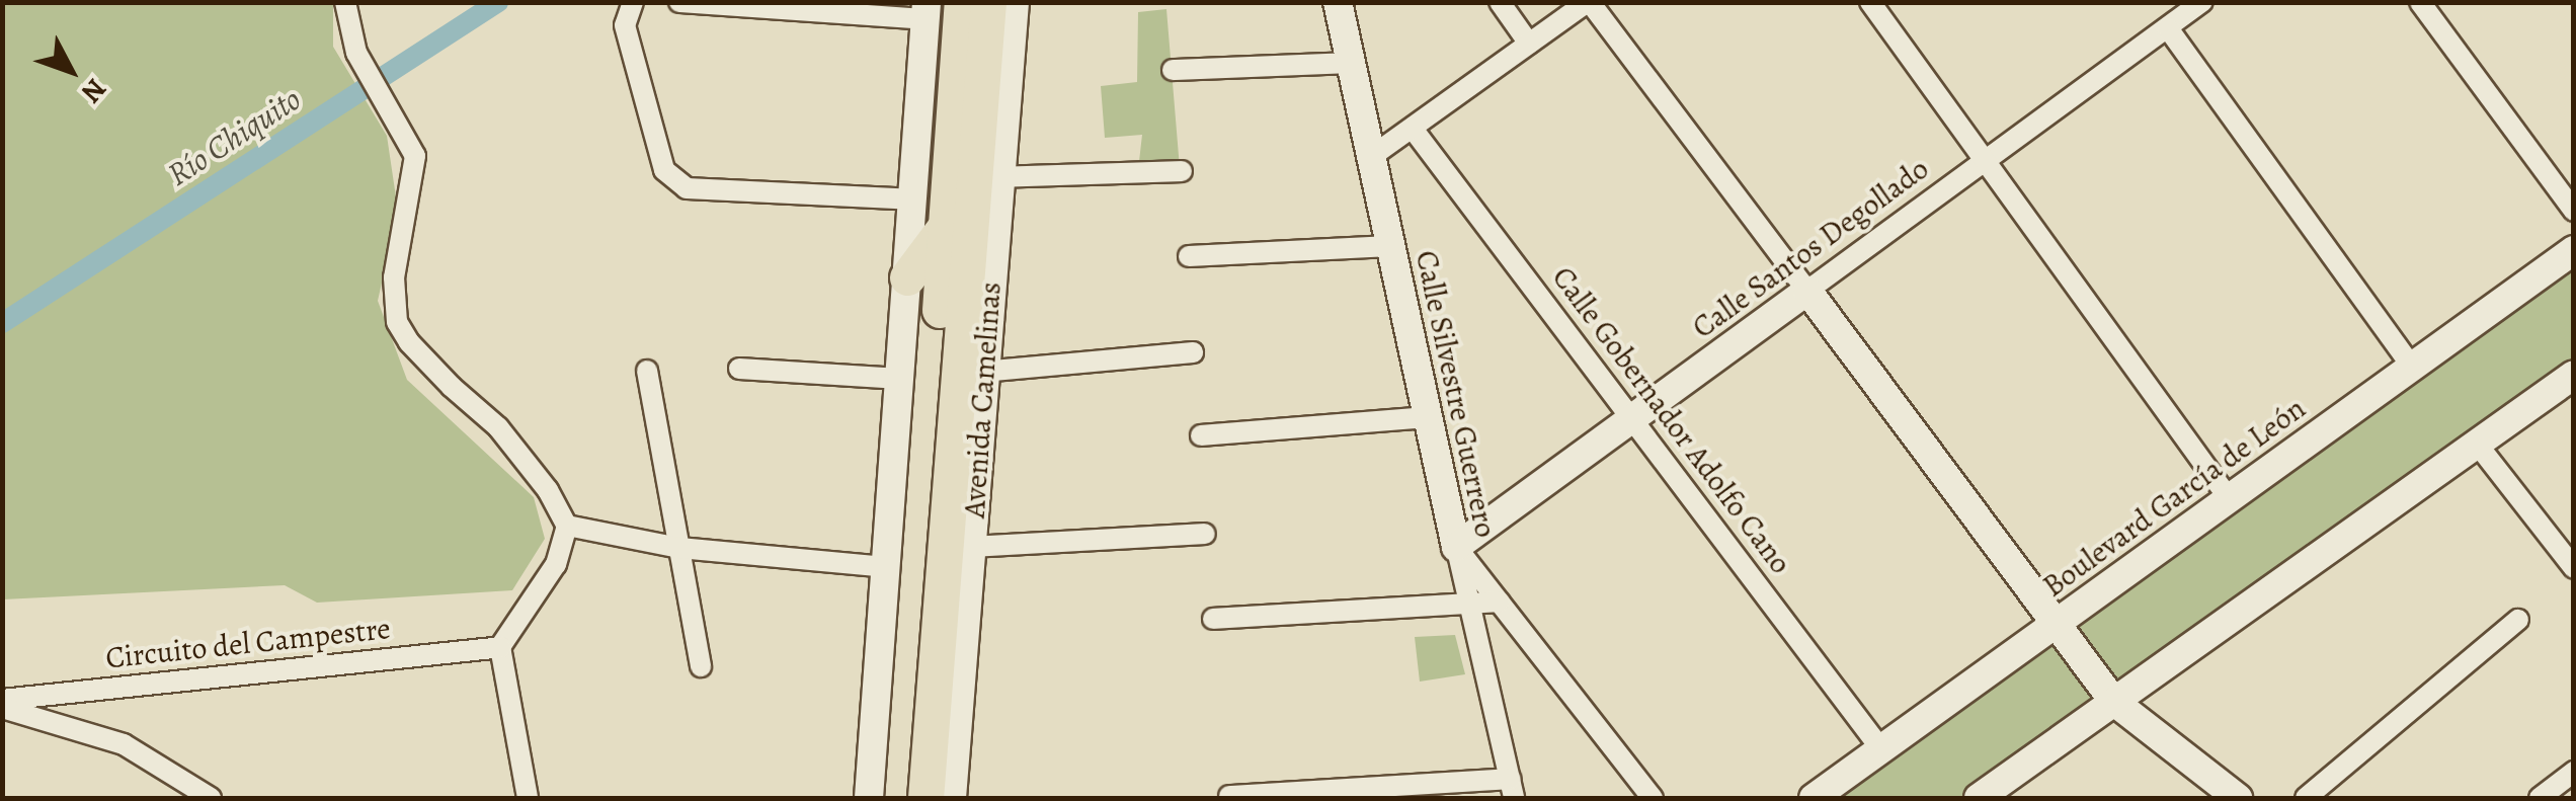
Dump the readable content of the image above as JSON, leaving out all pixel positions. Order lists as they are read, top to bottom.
{
  "streets": {
    "highway": ["Avenida Camelinas"],
    "street": [
      "Calle Santos Degollado",
      "Calle Silvestre Guerrero",
      "Calle Gobernador Adolfo Cano",
      "Boulevard García de León",
      "Circuito del Campestre"
    ]
  },
  "crossings": [
    ["Calle Santos Degollado", "Calle Silvestre Guerrero"],
    ["Calle Santos Degollado", "Calle Gobernador Adolfo Cano"],
    ["Calle Gobernador Adolfo Cano", "Boulevard García de León"]
  ],
  "water": ["Río Chiquito"],
  "north": "bottom right"
}
